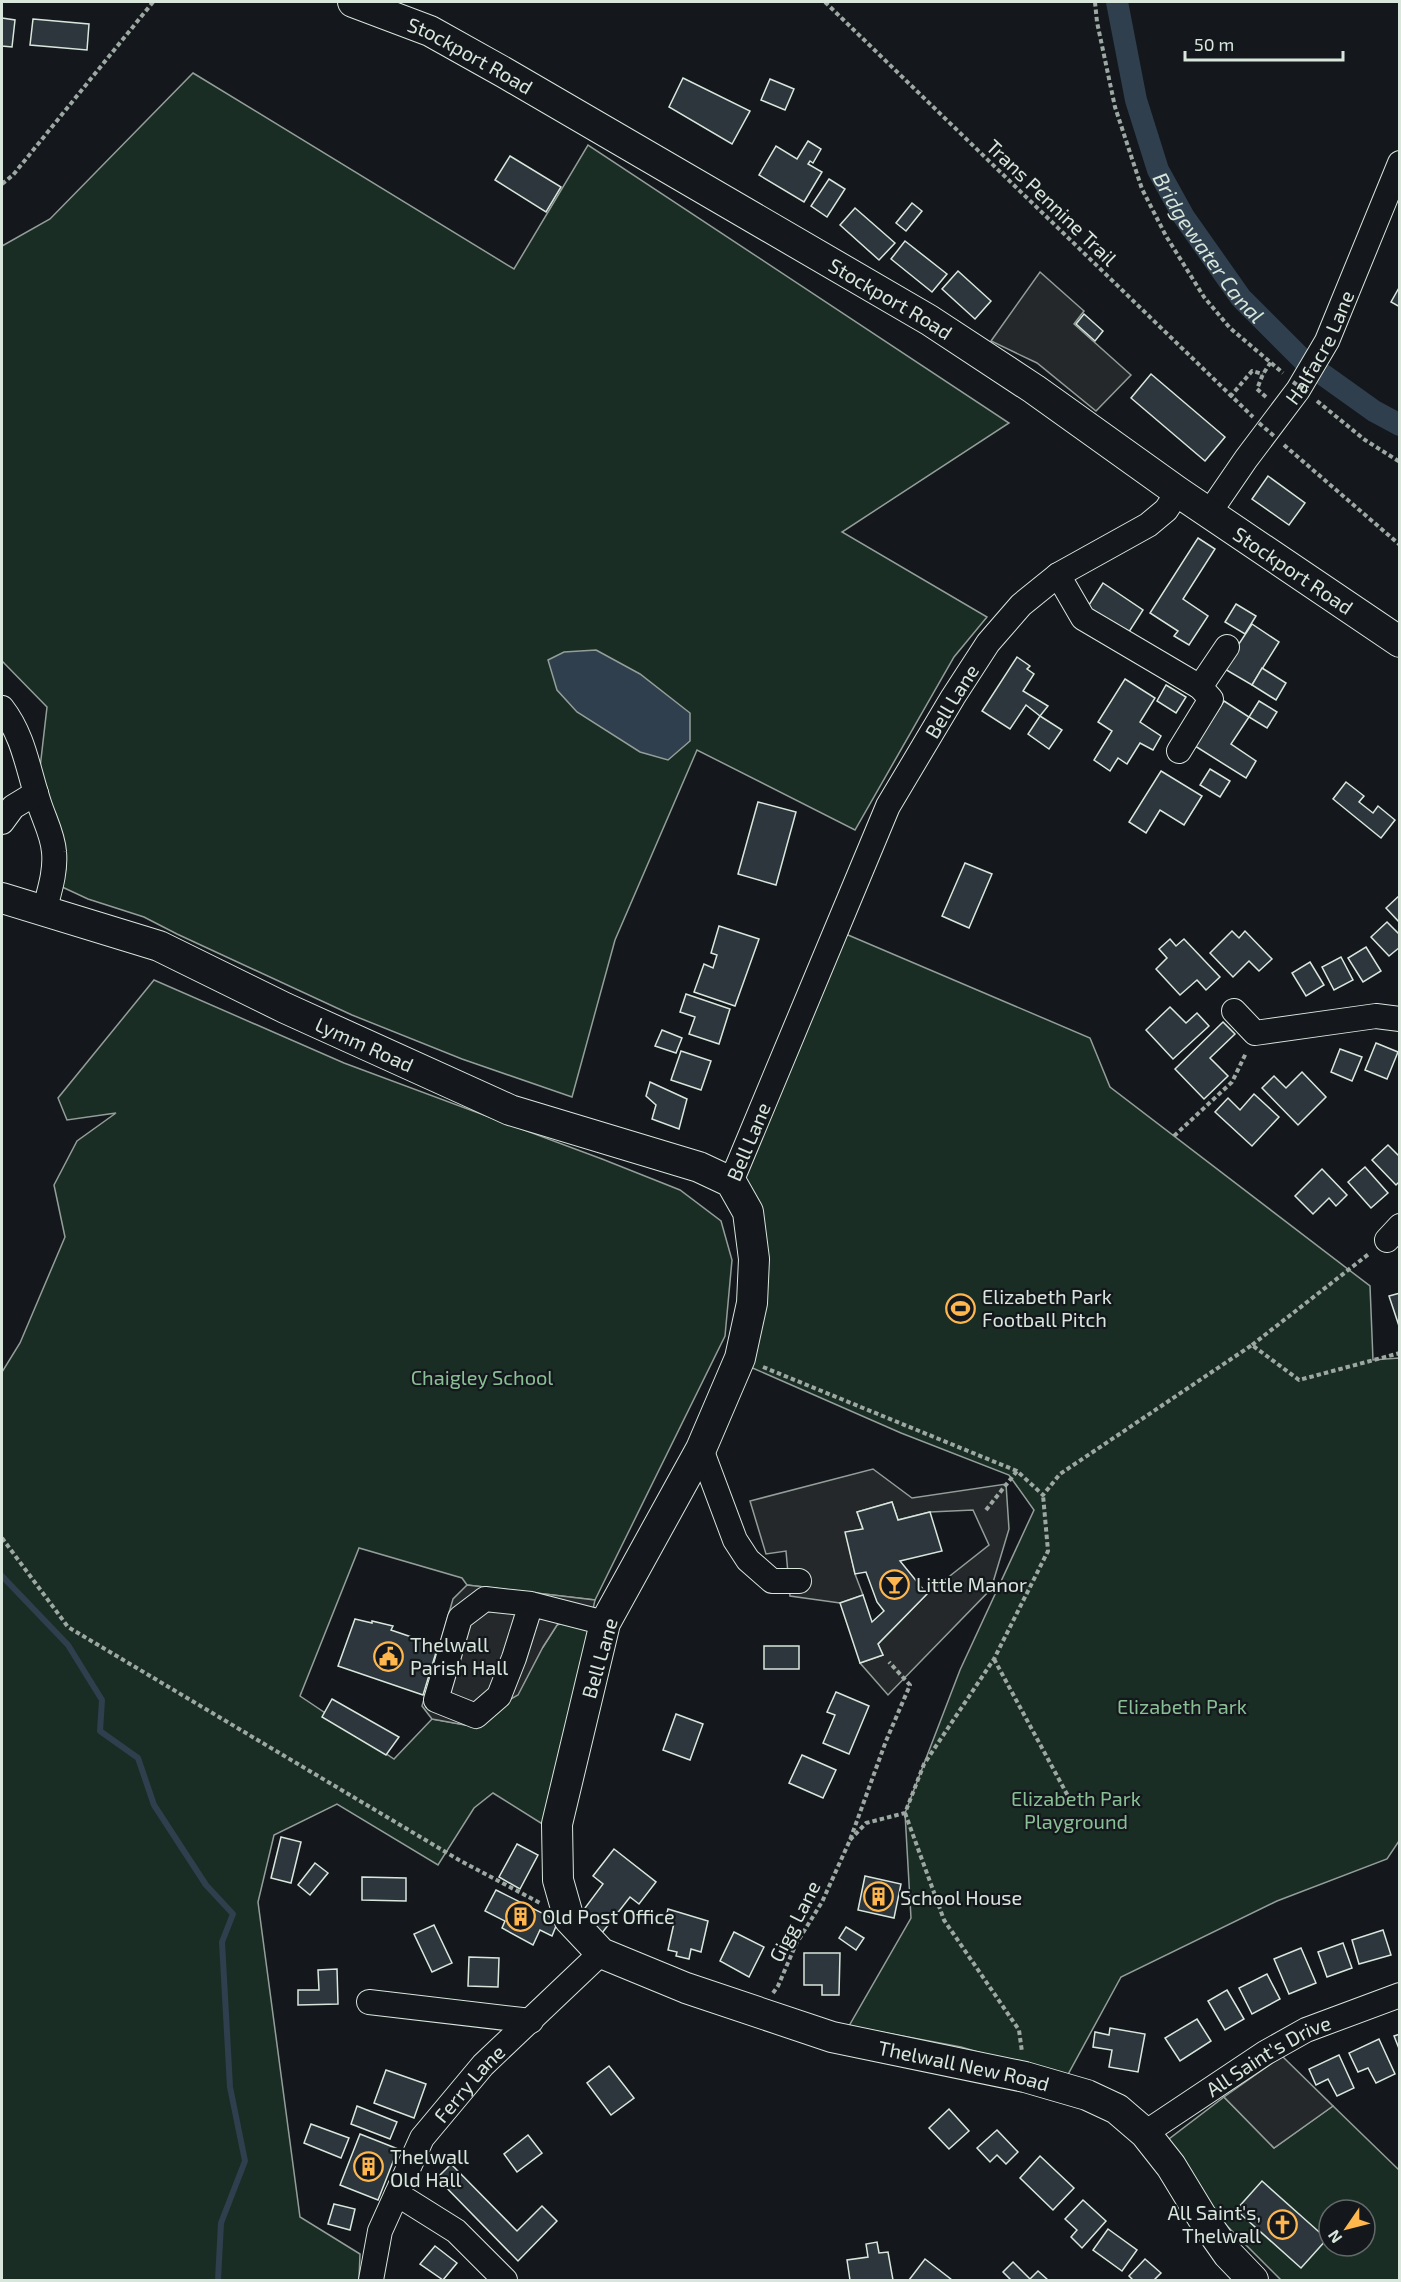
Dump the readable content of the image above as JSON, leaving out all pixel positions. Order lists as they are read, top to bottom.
{
  "streets": {
    "main road": [
      "Stockport Road",
      "Bell Lane",
      "Lymm Road",
      "Thelwall New Road"
    ],
    "street": ["Halfacre Lane", "All Saint's Drive", "Ferry Lane"],
    "path": ["Trans Pennine Trail", "Gigg Lane"]
  },
  "crossings": [
    ["Stockport Road", "Halfacre Lane"],
    ["Stockport Road", "Bell Lane"],
    ["Bell Lane", "Lymm Road"],
    ["Bell Lane", "Thelwall New Road"],
    ["Bell Lane", "Ferry Lane"],
    ["Gigg Lane", "Thelwall New Road"],
    ["All Saint's Drive", "Thelwall New Road"],
    ["Thelwall New Road", "Ferry Lane"]
  ],
  "water": ["Bridgewater Canal"],
  "parks": ["Chaigley School", "Elizabeth Park", "Elizabeth Park Playground"],
  "places": {
    "sports": ["Elizabeth Park Football Pitch"],
    "bar": ["Little Manor"],
    "public building": ["Thelwall Parish Hall"],
    "building": ["School House", "Old Post Office", "Thelwall Old Hall"],
    "church": ["All Saint's, Thelwall"]
  },
  "scale_bar": "50 m",
  "north": "bottom left"
}
